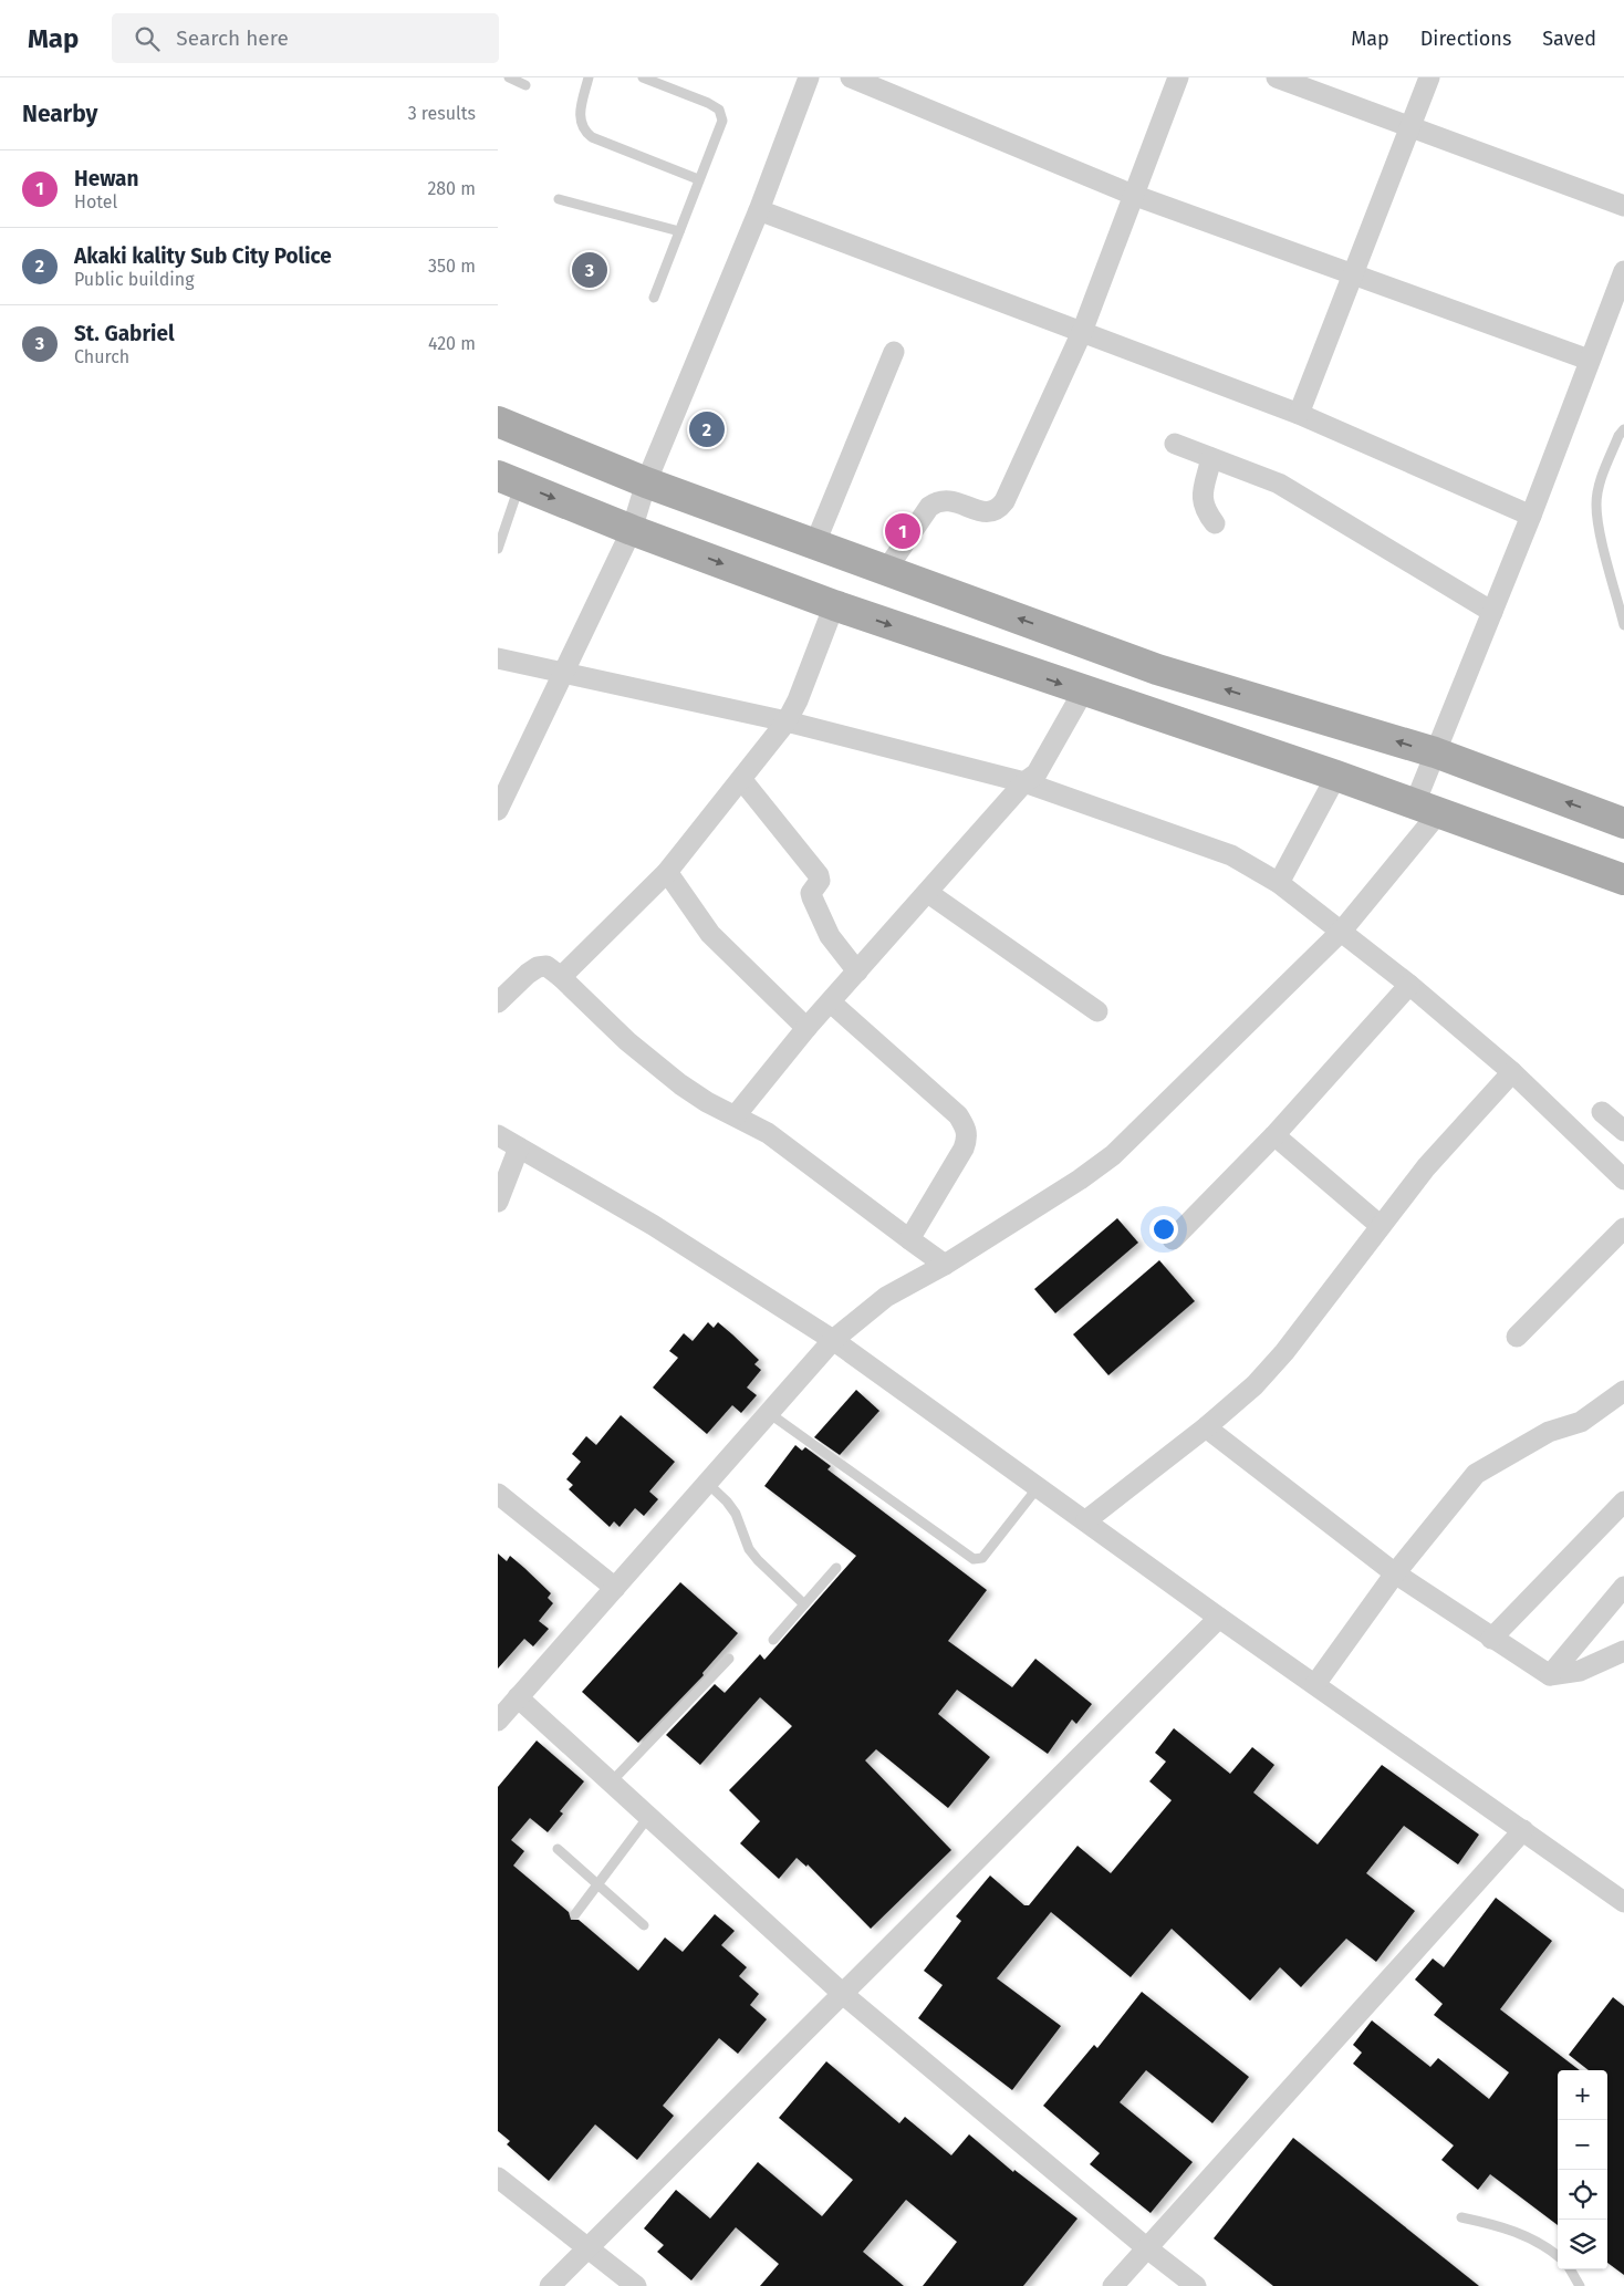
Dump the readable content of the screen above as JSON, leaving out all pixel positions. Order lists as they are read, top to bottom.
{
  "page": {
    "header": "Map",
    "search": "Search here",
    "nav": ["Map", "Directions", "Saved"],
    "heading": ["Nearby", "3 results"],
    "list": [
      {
        "mark": "1",
        "name": "Hewan",
        "note": "Hotel",
        "value": "280 m"
      },
      {
        "mark": "2",
        "name": "Akaki kality Sub City Police",
        "note": "Public building",
        "value": "350 m"
      },
      {
        "mark": "3",
        "name": "St. Gabriel",
        "note": "Church",
        "value": "420 m"
      }
    ],
    "pins": ["3", "2", "1"],
    "map_buttons": ["+", "−"]
  }
}
